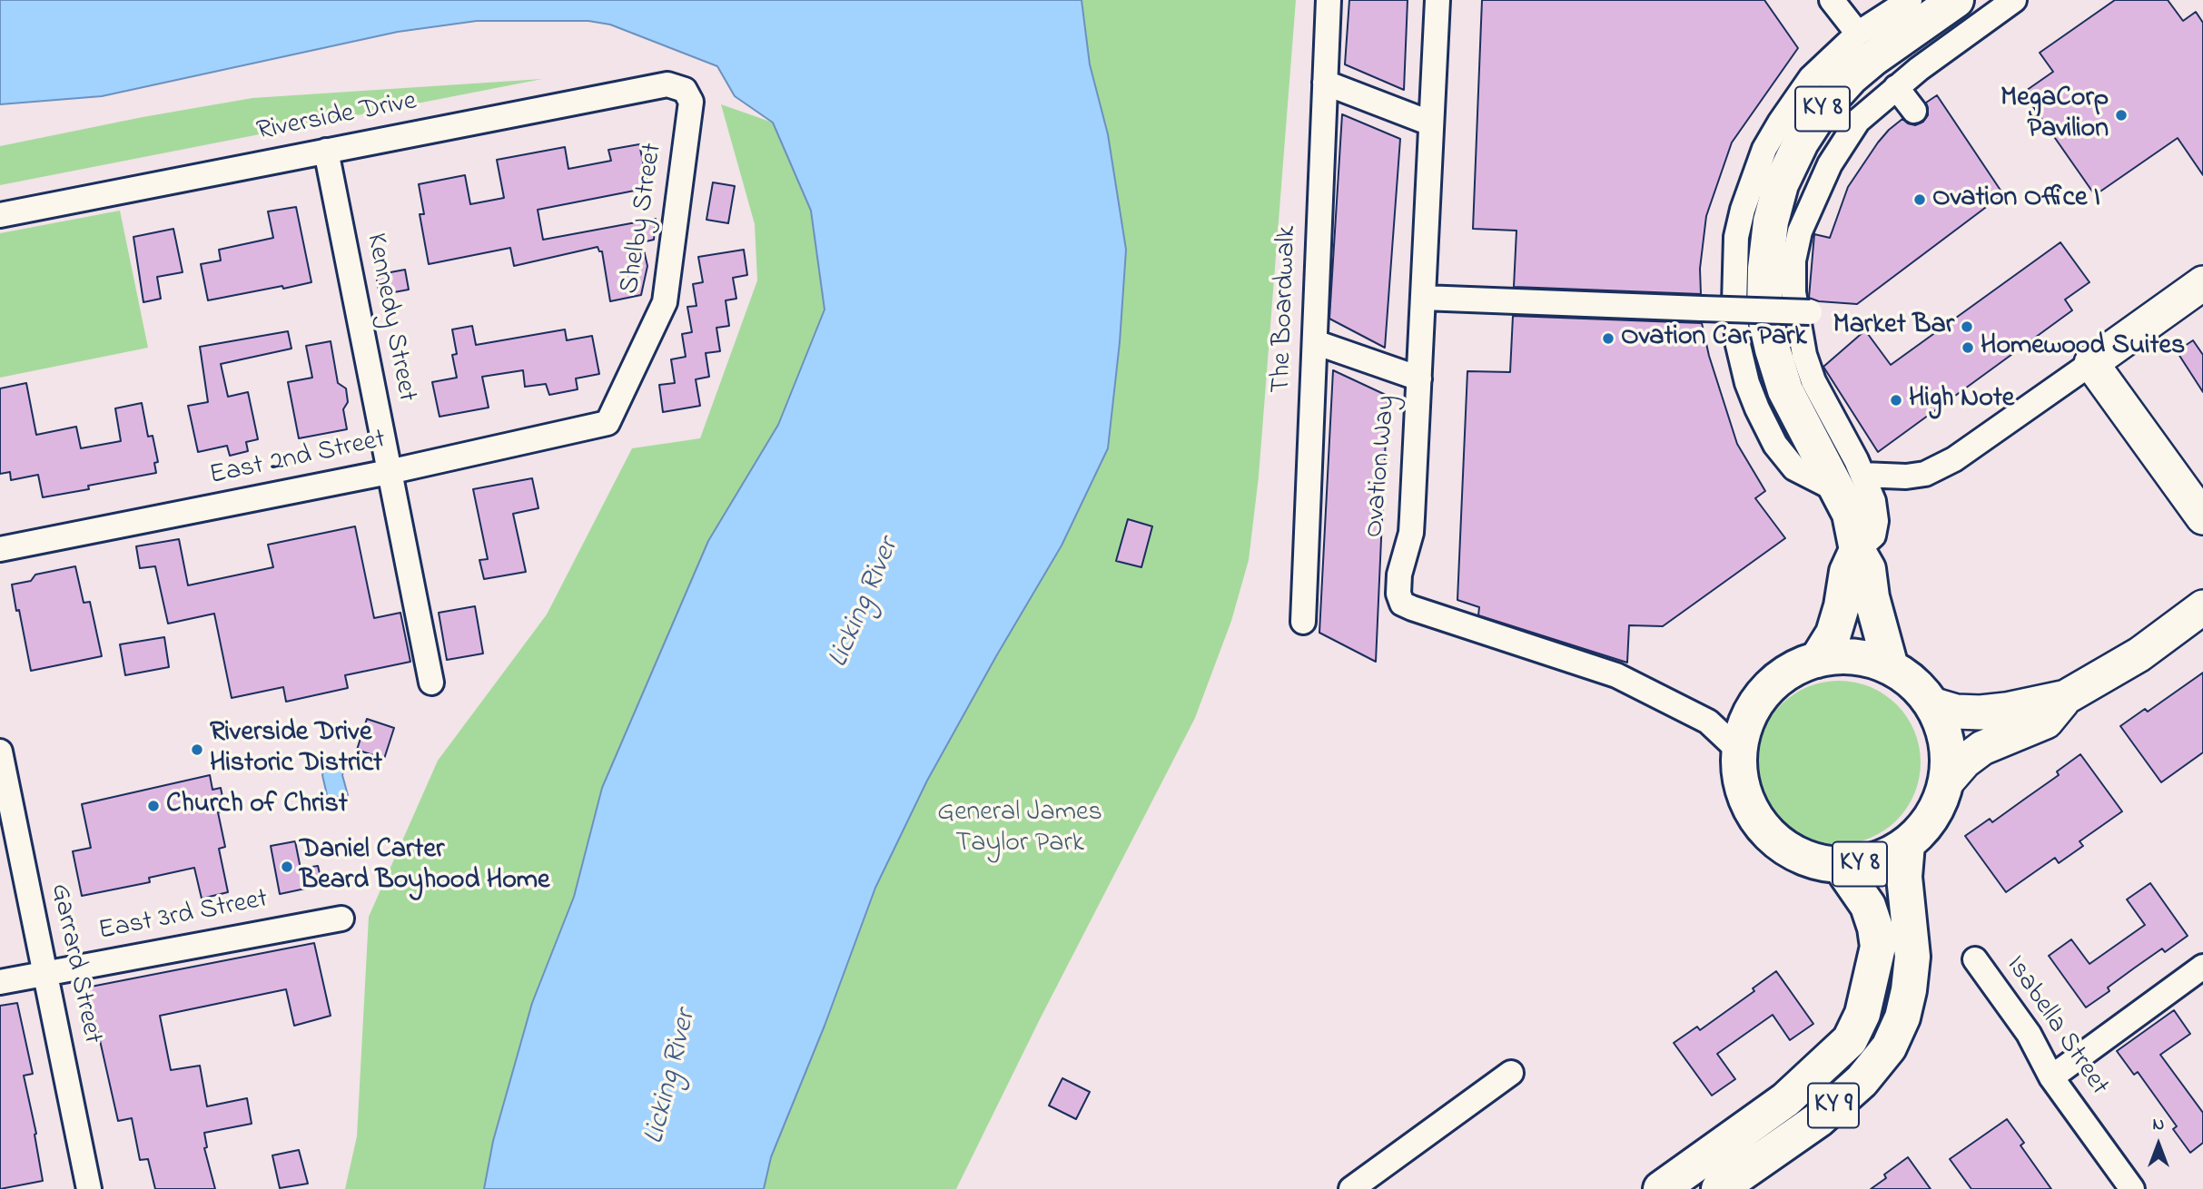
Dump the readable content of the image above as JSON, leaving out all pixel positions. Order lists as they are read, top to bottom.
{
  "streets": {
    "main road": ["KY 8", "KY 9"],
    "street": [
      "Riverside Drive",
      "Shelby Street",
      "The Boardwalk",
      "Kennedy Street",
      "East 2nd Street",
      "Ovation Way",
      "East 3rd Street",
      "Garrard Street",
      "Isabella Street"
    ]
  },
  "crossings": [
    ["KY 8", "Ovation Way"],
    ["KY 8", "KY 9"],
    ["Riverside Drive", "Shelby Street"],
    ["Riverside Drive", "Kennedy Street"],
    ["Shelby Street", "East 2nd Street"],
    ["Kennedy Street", "East 2nd Street"],
    ["Ovation Way", "KY 9"],
    ["East 3rd Street", "Garrard Street"]
  ],
  "water": ["Licking River"],
  "parks": ["General James Taylor Park"],
  "places": [
    "MegaCorp Pavilion",
    "Ovation Office I",
    "Market Bar",
    "Ovation Car Park",
    "Homewood Suites",
    "High Note",
    "Riverside Drive Historic District",
    "Church of Christ",
    "Daniel Carter Beard Boyhood Home"
  ],
  "north": "top"
}
